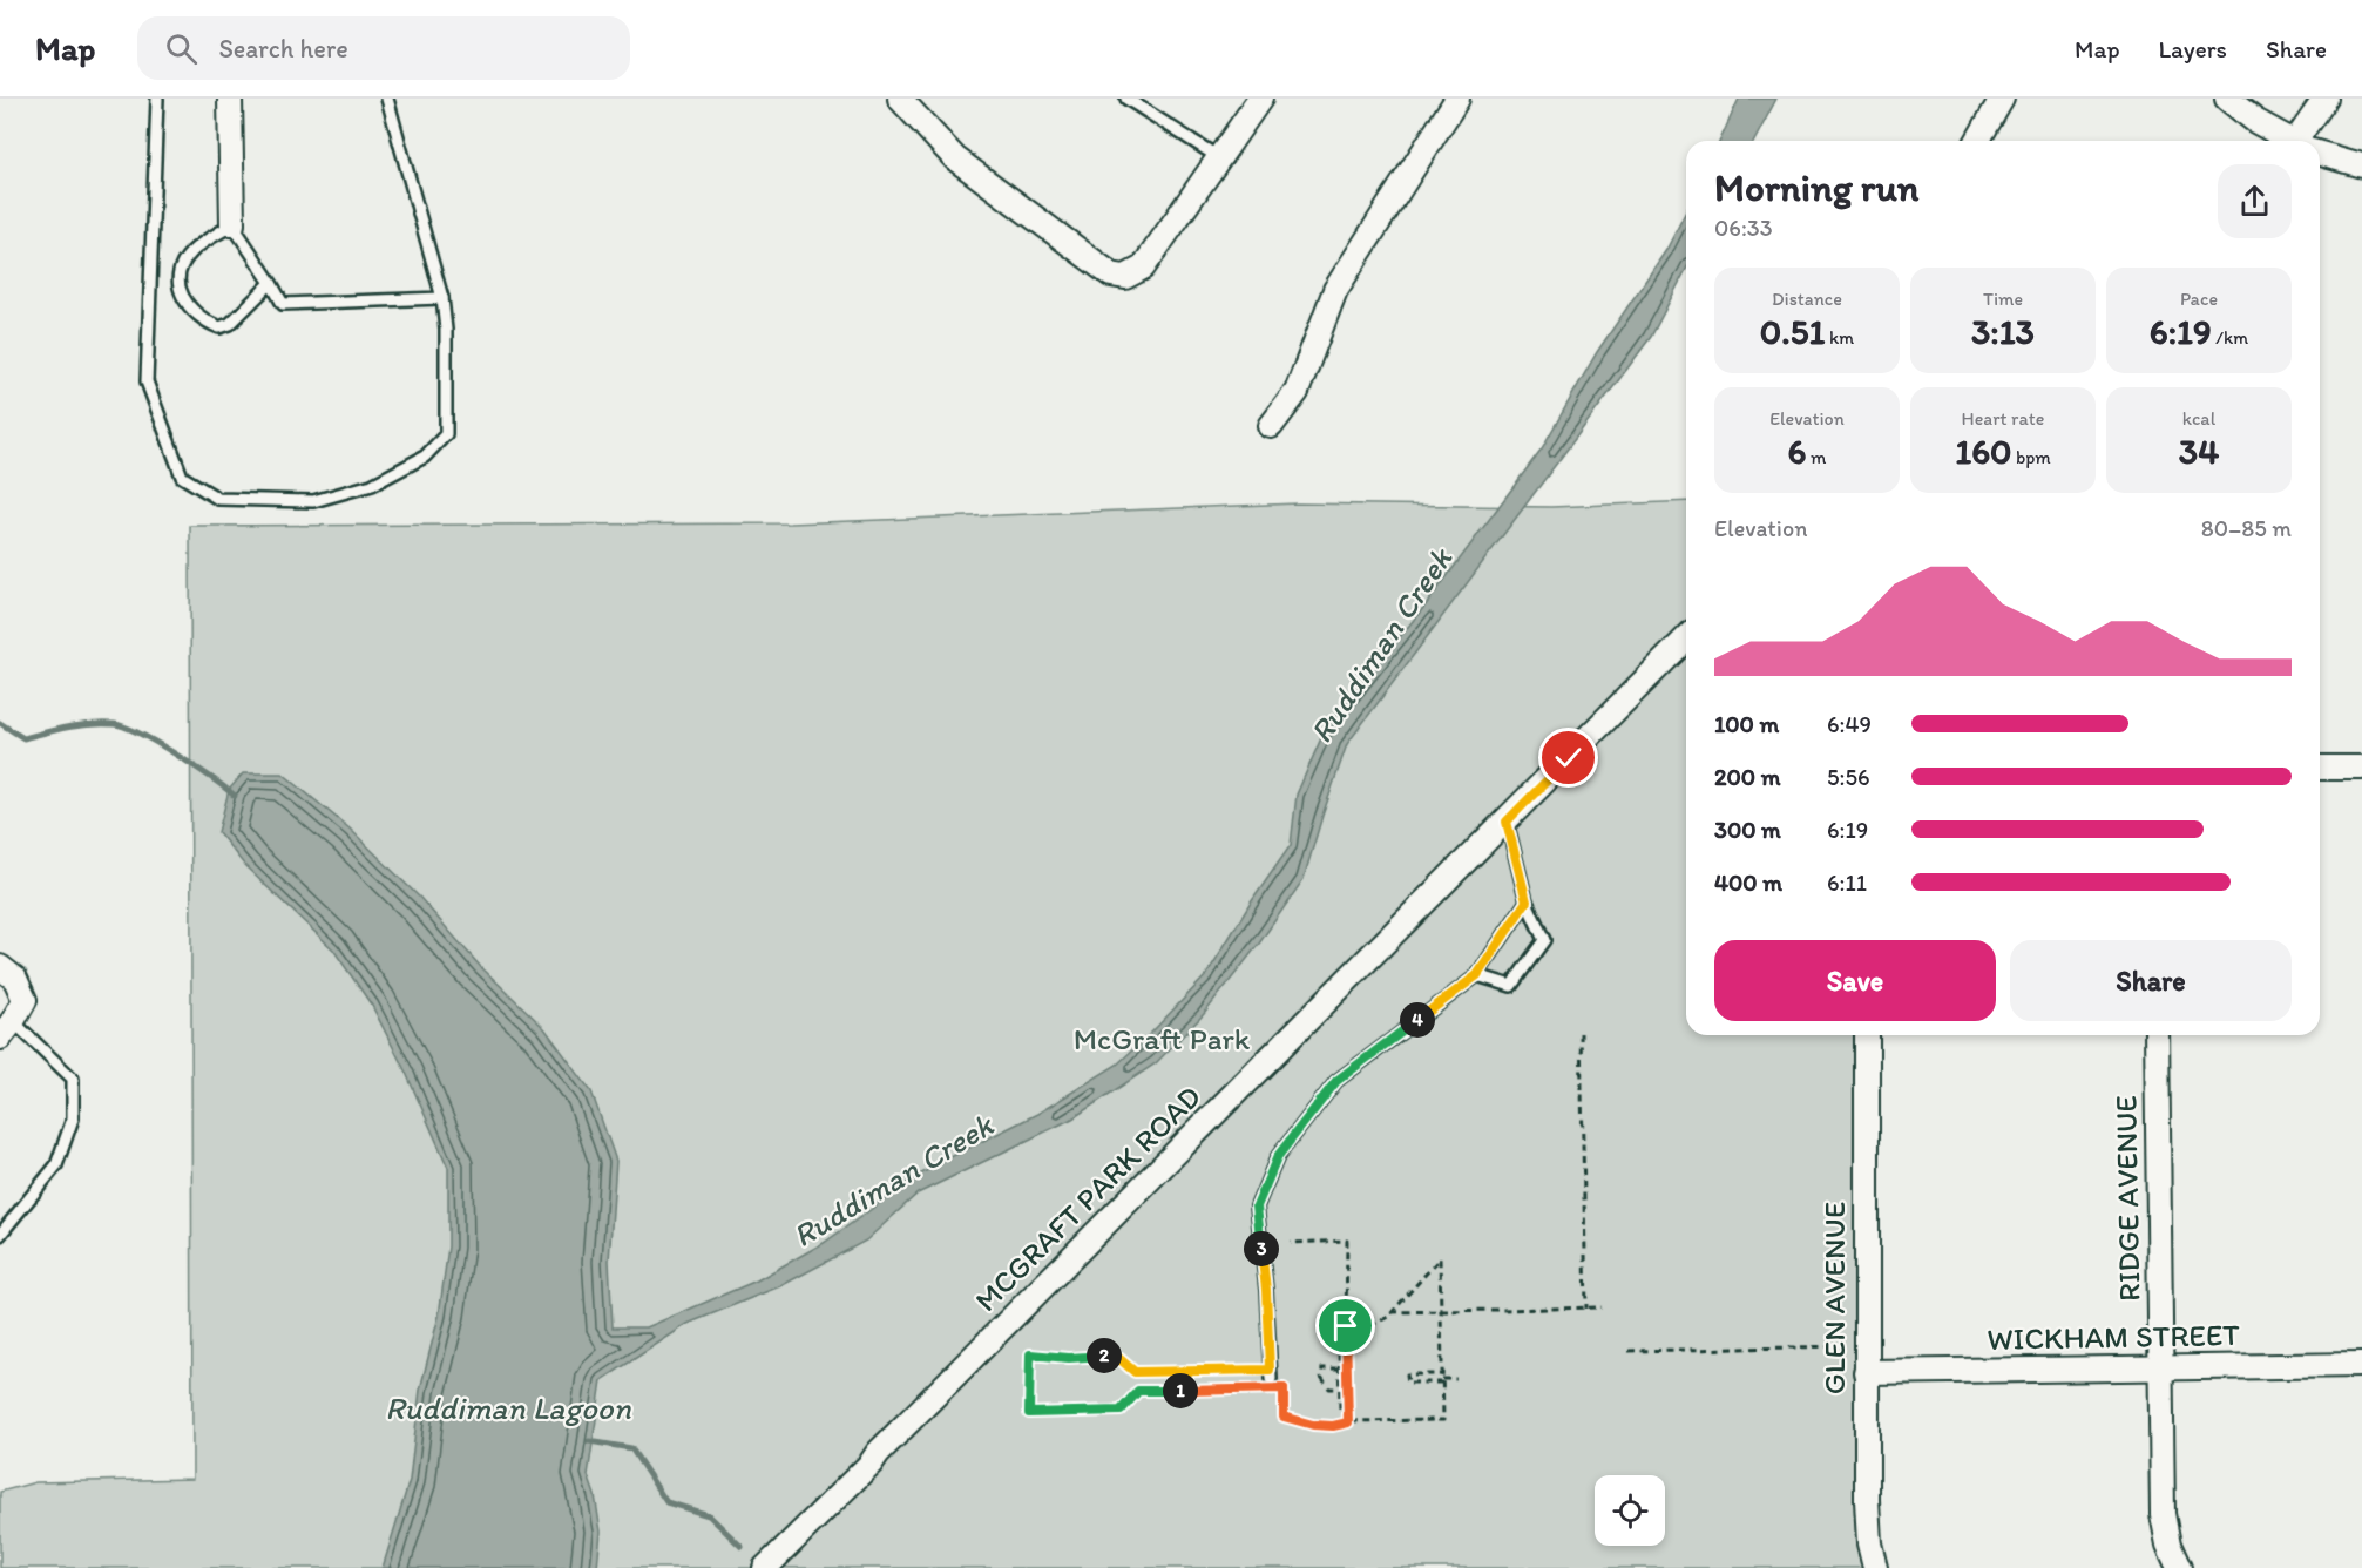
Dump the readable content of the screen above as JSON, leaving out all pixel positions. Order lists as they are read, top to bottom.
{
  "streets": {
    "street": [
      "MCGRAFT PARK ROAD",
      "RIDGE AVENUE",
      "GLEN AVENUE",
      "WICKHAM STREET"
    ]
  },
  "crossings": [
    ["RIDGE AVENUE", "WICKHAM STREET"],
    ["GLEN AVENUE", "WICKHAM STREET"]
  ],
  "water": ["Ruddiman Creek", "Ruddiman Lagoon"],
  "parks": ["McGraft Park"],
  "page": {
    "header": "Map",
    "search": "Search here",
    "nav": ["Map", "Layers", "Share"],
    "heading": ["Morning run", "06:33"],
    "stats": [
      ["Distance", "0.51 km"],
      ["Time", "3:13"],
      ["Pace", "6:19 /km"],
      ["Elevation", "6 m"],
      ["Heart rate", "160 bpm"],
      ["kcal", "34"]
    ],
    "chart": ["Elevation", "80–85 m"],
    "list": [
      {
        "name": "100 m",
        "note": "6:49"
      },
      {
        "name": "200 m",
        "note": "5:56"
      },
      {
        "name": "300 m",
        "note": "6:19"
      },
      {
        "name": "400 m",
        "note": "6:11"
      }
    ],
    "buttons": ["Save", "Share"],
    "pins": [
      "4",
      "3",
      "2",
      "1"
    ]
  }
}
